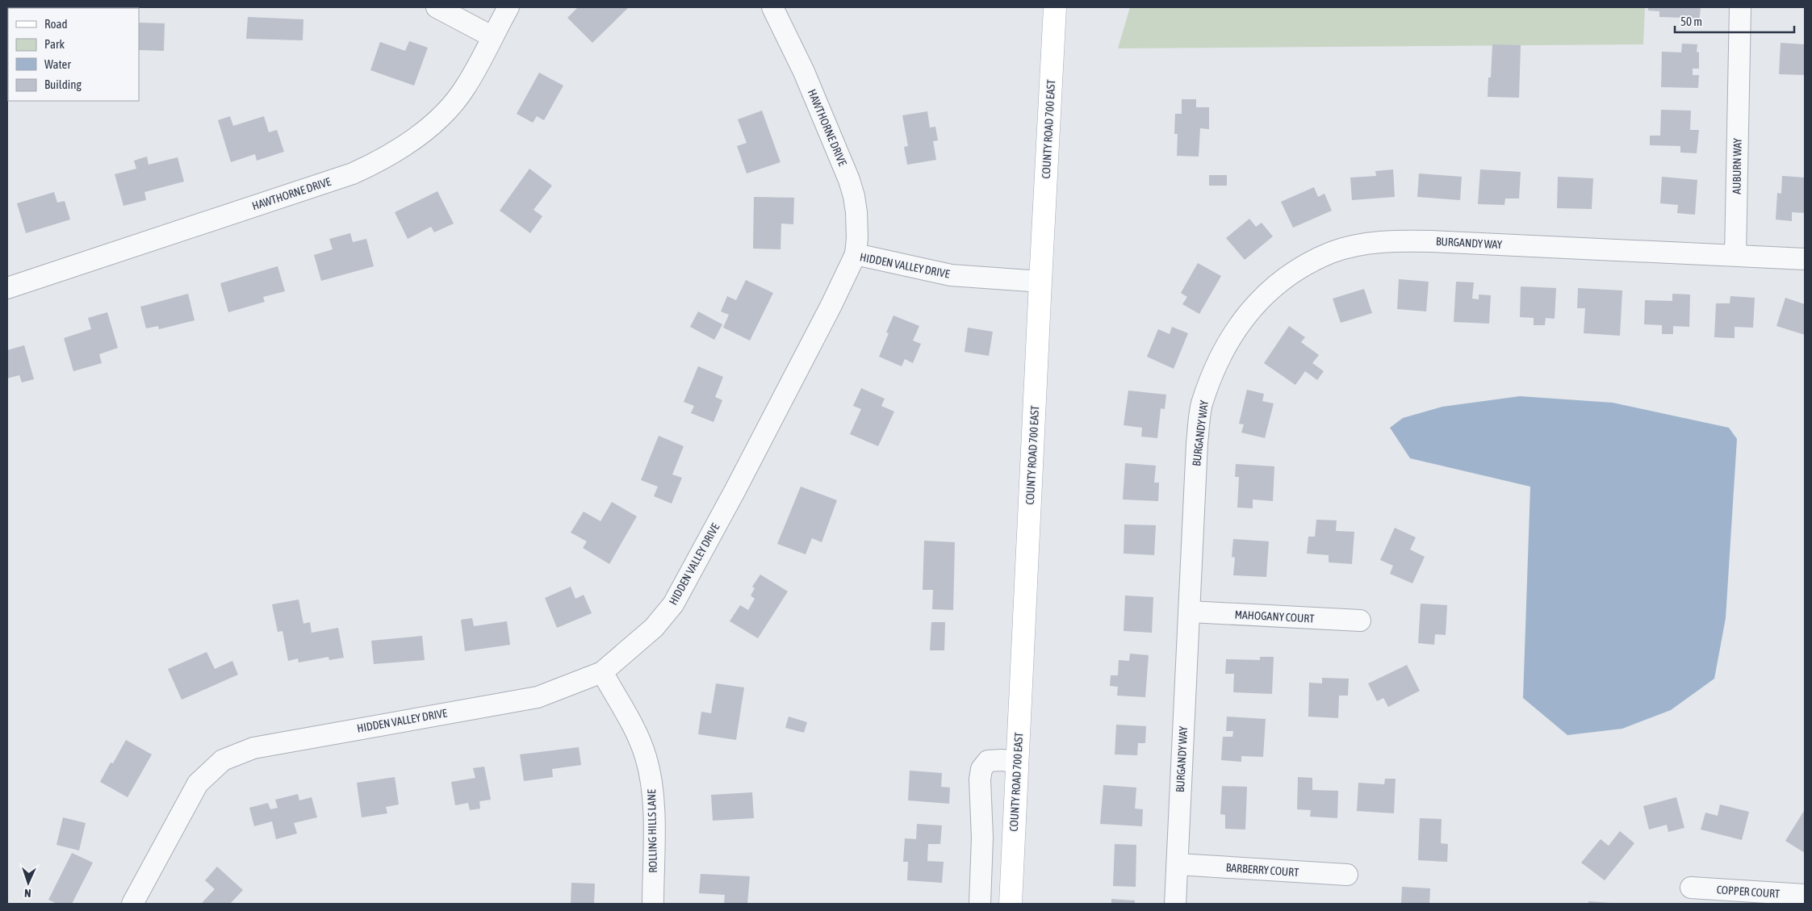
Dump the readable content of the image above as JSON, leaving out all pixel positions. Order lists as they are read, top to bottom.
{
  "streets": {
    "main road": ["COUNTY ROAD 700 EAST"],
    "street": [
      "HAWTHORNE DRIVE",
      "AUBURN WAY",
      "BURGANDY WAY",
      "HIDDEN VALLEY DRIVE",
      "MAHOGANY COURT",
      "ROLLING HILLS LANE",
      "BARBERRY COURT",
      "COPPER COURT"
    ]
  },
  "crossings": [
    ["HAWTHORNE DRIVE", "HIDDEN VALLEY DRIVE"],
    ["COUNTY ROAD 700 EAST", "HIDDEN VALLEY DRIVE"],
    ["AUBURN WAY", "BURGANDY WAY"],
    ["BURGANDY WAY", "MAHOGANY COURT"],
    ["BURGANDY WAY", "BARBERRY COURT"],
    ["HIDDEN VALLEY DRIVE", "ROLLING HILLS LANE"]
  ],
  "legend": [
    "Road",
    "Park",
    "Water",
    "Building"
  ],
  "scale_bar": "50 m",
  "north": "bottom"
}
